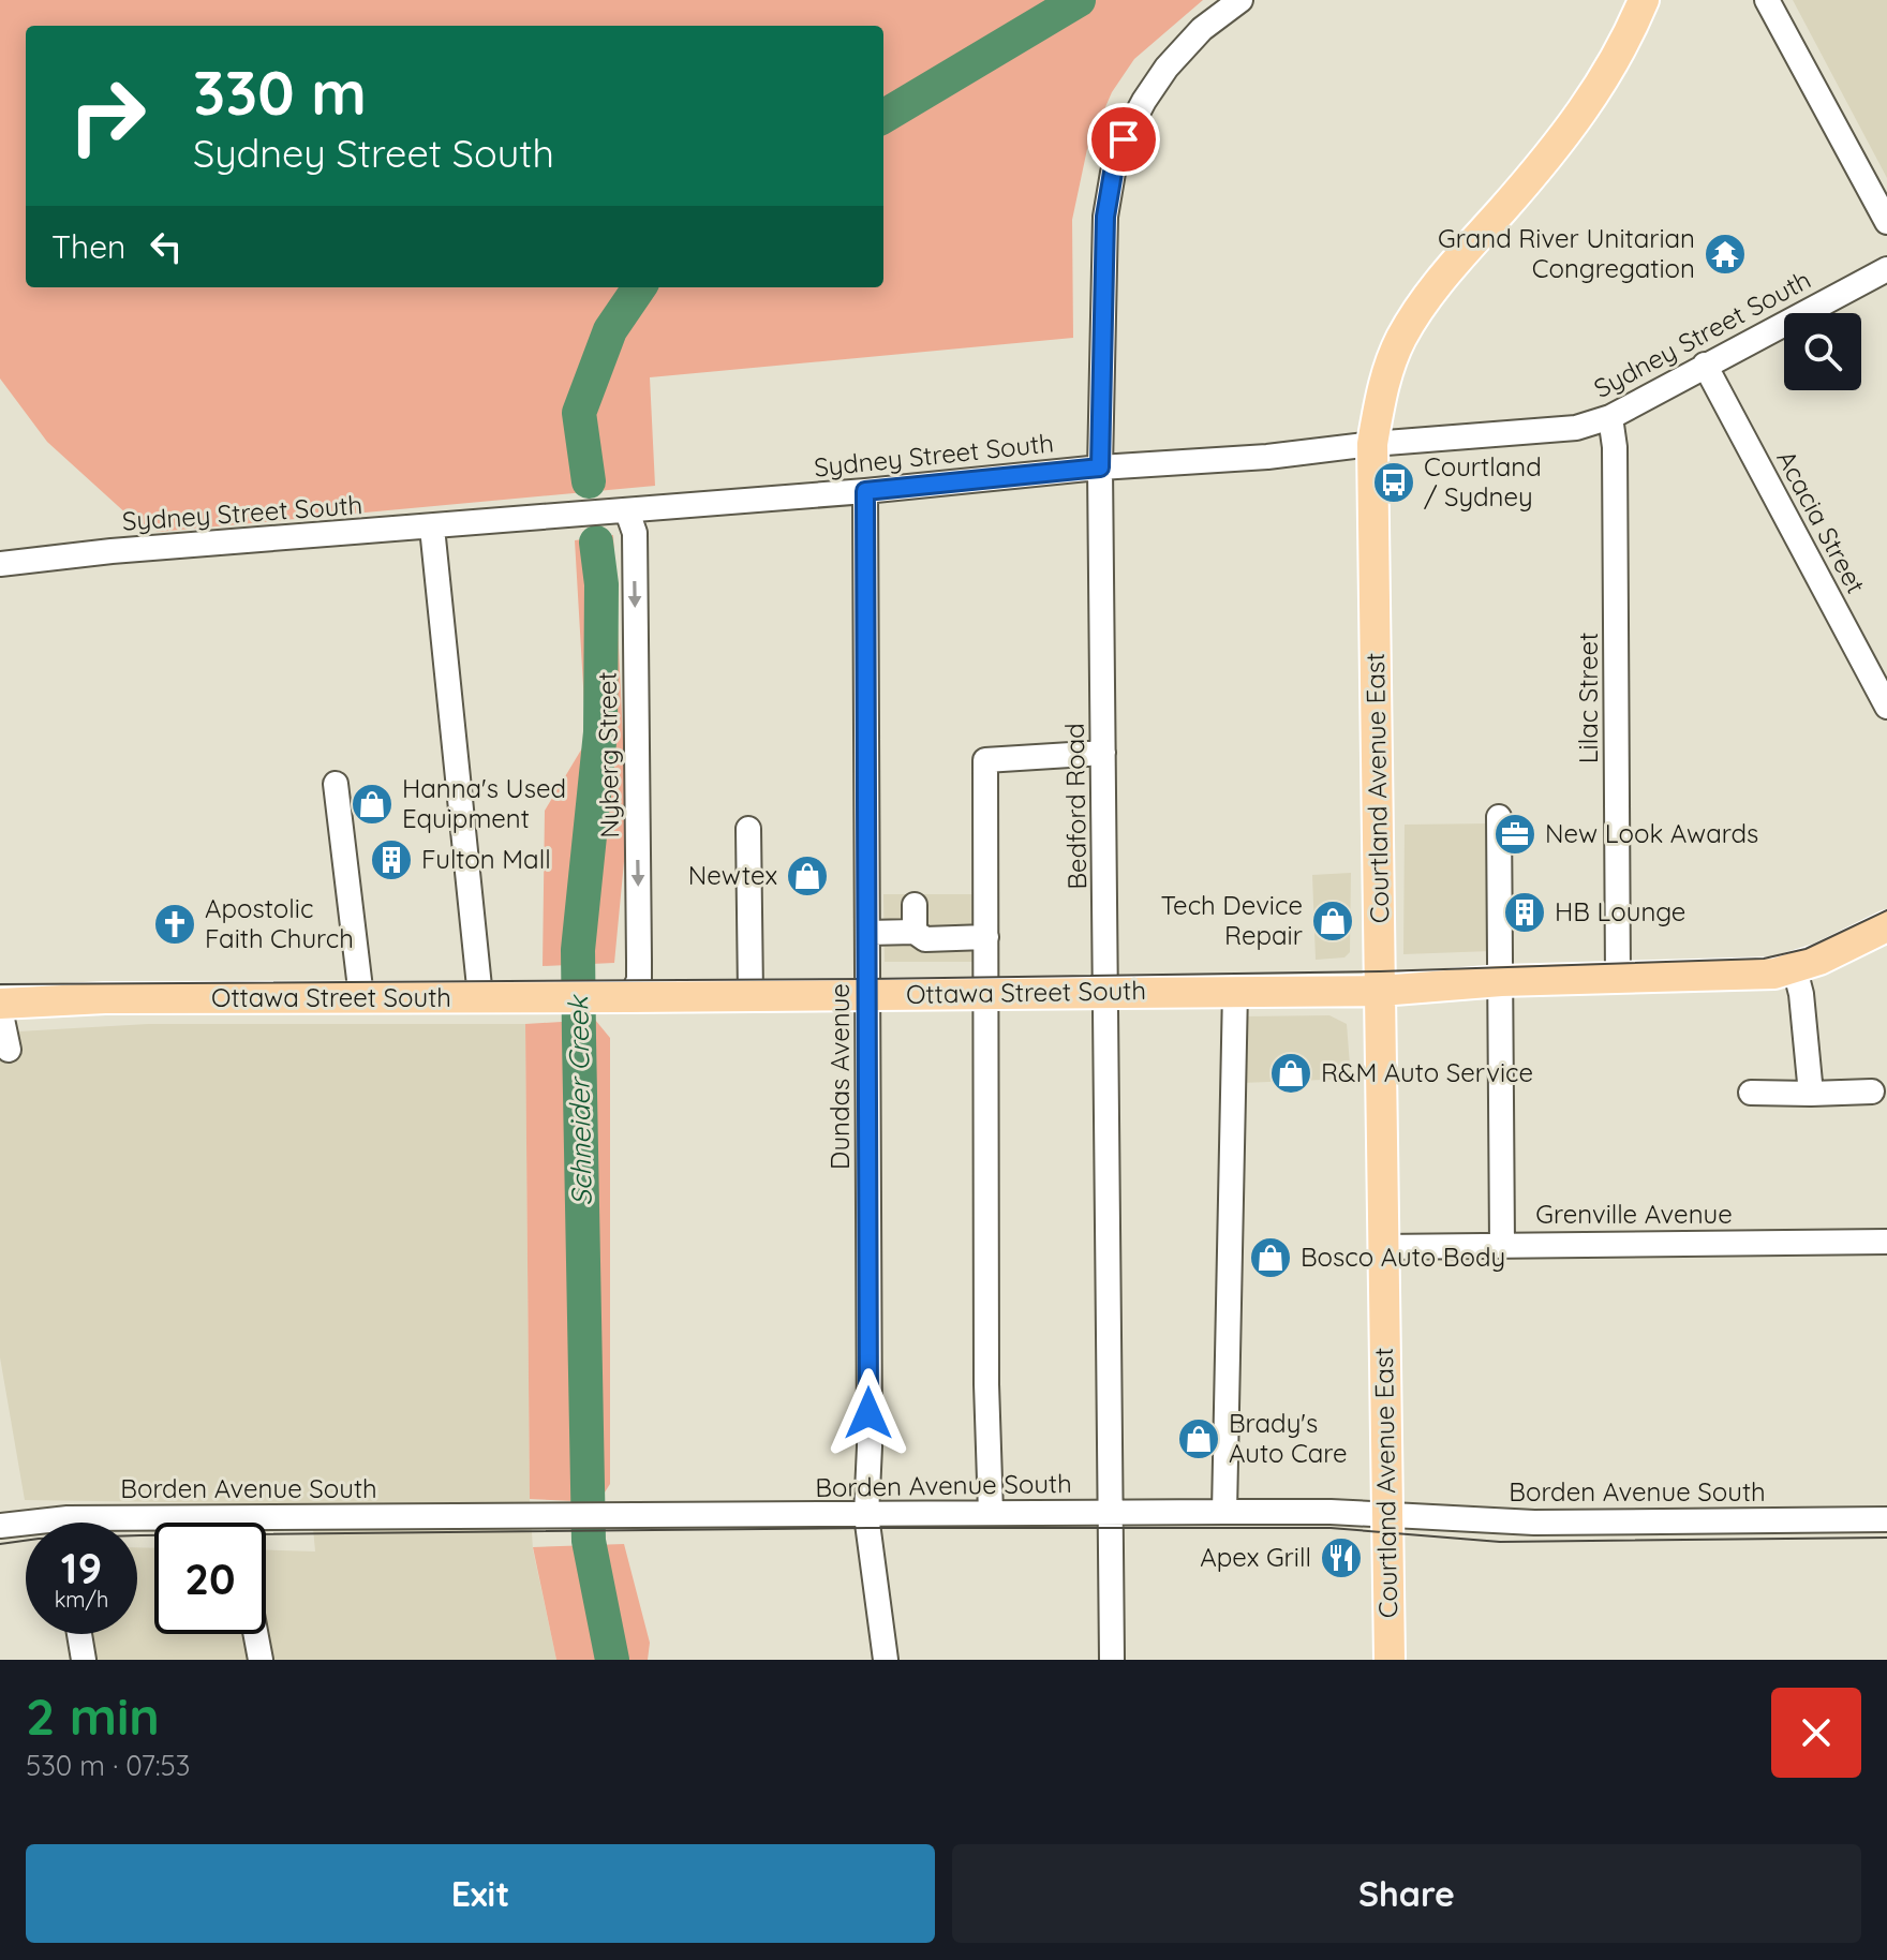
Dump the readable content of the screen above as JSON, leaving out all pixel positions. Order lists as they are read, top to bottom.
{
  "streets": {
    "main road": ["Courtland Avenue East", "Ottawa Street South"],
    "street": [
      "Sydney Street South",
      "Acacia Street",
      "Lilac Street",
      "Nyberg Street",
      "Bedford Road",
      "Dundas Avenue",
      "Grenville Avenue",
      "Borden Avenue South"
    ]
  },
  "crossings": [
    ["Sydney Street South", "Acacia Street"],
    ["Sydney Street South", "Lilac Street"],
    ["Sydney Street South", "Nyberg Street"],
    ["Sydney Street South", "Courtland Avenue East"],
    ["Sydney Street South", "Bedford Road"],
    ["Sydney Street South", "Dundas Avenue"],
    ["Lilac Street", "Ottawa Street South"],
    ["Nyberg Street", "Ottawa Street South"],
    ["Courtland Avenue East", "Ottawa Street South"],
    ["Courtland Avenue East", "Grenville Avenue"],
    ["Courtland Avenue East", "Borden Avenue South"],
    ["Bedford Road", "Ottawa Street South"],
    ["Bedford Road", "Borden Avenue South"],
    ["Ottawa Street South", "Dundas Avenue"],
    ["Dundas Avenue", "Borden Avenue South"]
  ],
  "water": ["Schneider Creek"],
  "places": {
    "temple": ["Grand River Unitarian Congregation"],
    "bus stop": ["Courtland / Sydney"],
    "shop": [
      "Hanna's Used Equipment",
      "Newtex",
      "Tech Device Repair",
      "R&M Auto Service",
      "Bosco Auto Body",
      "Brady's Auto Care"
    ],
    "office": ["New Look Awards"],
    "building": ["Fulton Mall", "HB Lounge"],
    "church": ["Apostolic Faith Church"],
    "restaurant": ["Apex Grill"]
  },
  "page": {
    "turn": ["330 m", "Sydney Street South"],
    "then": "Then",
    "speed": "19 km/h",
    "limit": "20",
    "heading": ["2 min", "530 m · 07:53"],
    "buttons": ["Exit", "Share"]
  }
}
